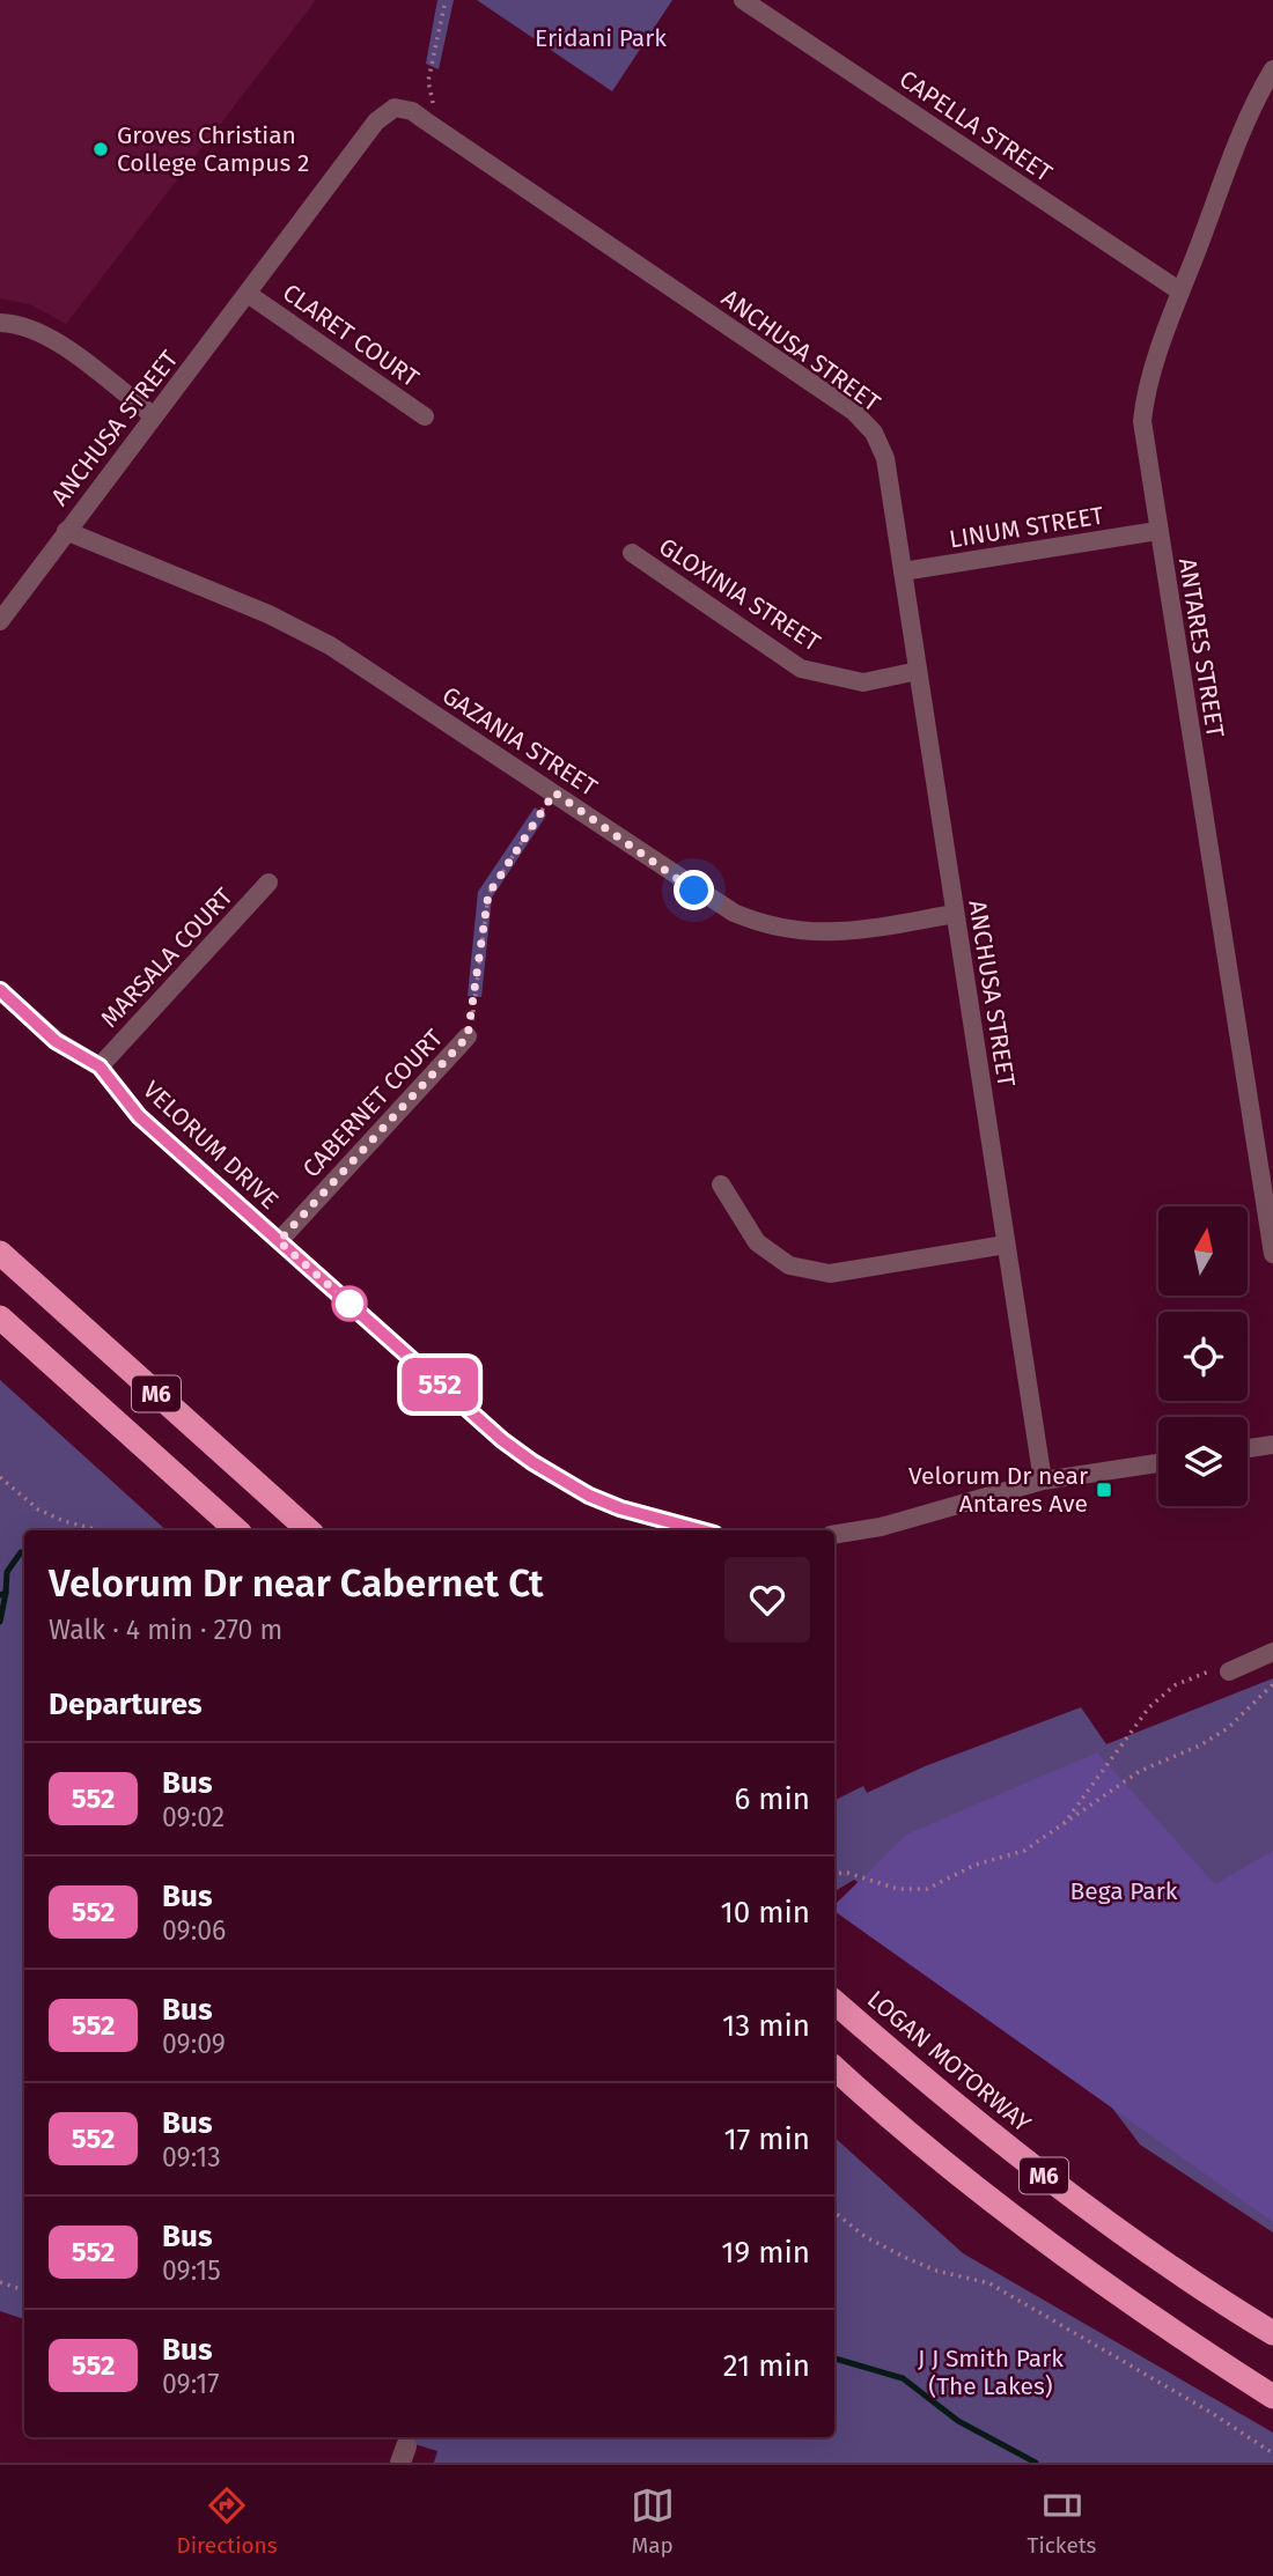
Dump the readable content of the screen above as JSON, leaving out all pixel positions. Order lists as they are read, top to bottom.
{
  "streets": {
    "highway": ["M6", "LOGAN MOTORWAY"],
    "street": [
      "CAPELLA STREET",
      "CLARET COURT",
      "ANCHUSA STREET",
      "LINUM STREET",
      "GLOXINIA STREET",
      "ANTARES STREET",
      "GAZANIA STREET",
      "MARSALA COURT",
      "CABERNET COURT",
      "VELORUM DRIVE"
    ]
  },
  "crossings": [
    ["CAPELLA STREET", "ANTARES STREET"],
    ["CLARET COURT", "ANCHUSA STREET"],
    ["ANCHUSA STREET", "LINUM STREET"],
    ["ANCHUSA STREET", "GLOXINIA STREET"],
    ["ANCHUSA STREET", "GAZANIA STREET"],
    ["LINUM STREET", "ANTARES STREET"],
    ["MARSALA COURT", "VELORUM DRIVE"],
    ["CABERNET COURT", "VELORUM DRIVE"]
  ],
  "parks": ["Eridani Park", "Bega Park", "J J Smith Park (The Lakes)"],
  "places": {
    "other": ["Groves Christian College Campus 2"],
    "transit": ["Velorum Dr near Antares Ave"]
  },
  "lines": ["bus line 552"],
  "north": "top",
  "page": {
    "on_map": "552",
    "heading": [
      ["Velorum Dr near Cabernet Ct", "Walk · 4 min · 270 m"],
      "Departures"
    ],
    "list": [
      {
        "mark": "552",
        "name": "Bus",
        "note": "09:02",
        "value": "6 min"
      },
      {
        "mark": "552",
        "name": "Bus",
        "note": "09:06",
        "value": "10 min"
      },
      {
        "mark": "552",
        "name": "Bus",
        "note": "09:09",
        "value": "13 min"
      },
      {
        "mark": "552",
        "name": "Bus",
        "note": "09:13",
        "value": "17 min"
      },
      {
        "mark": "552",
        "name": "Bus",
        "note": "09:15",
        "value": "19 min"
      },
      {
        "mark": "552",
        "name": "Bus",
        "note": "09:17",
        "value": "21 min"
      }
    ],
    "tabs": ["Directions", "Map", "Tickets"]
  }
}
